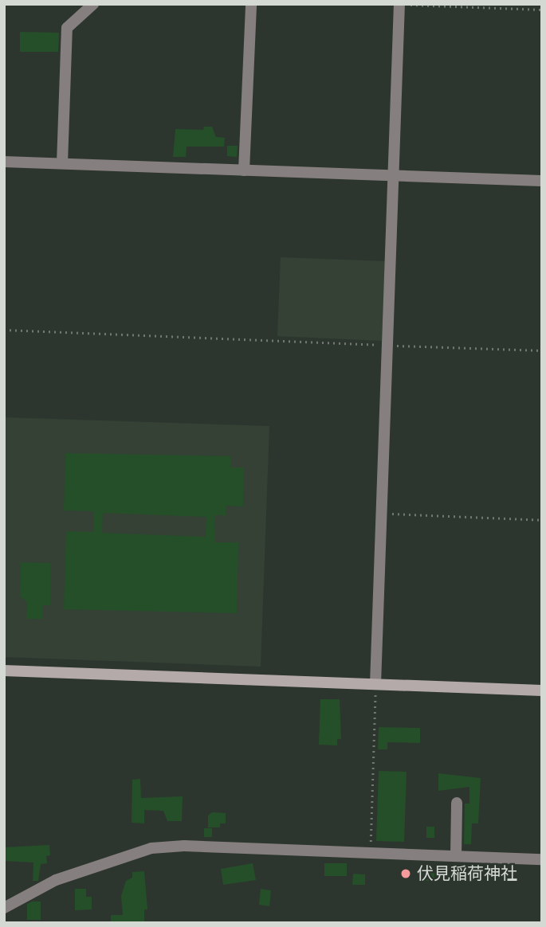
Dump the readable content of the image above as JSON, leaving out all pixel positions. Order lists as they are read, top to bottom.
{
  "places": ["伏見稲荷神社"]
}
